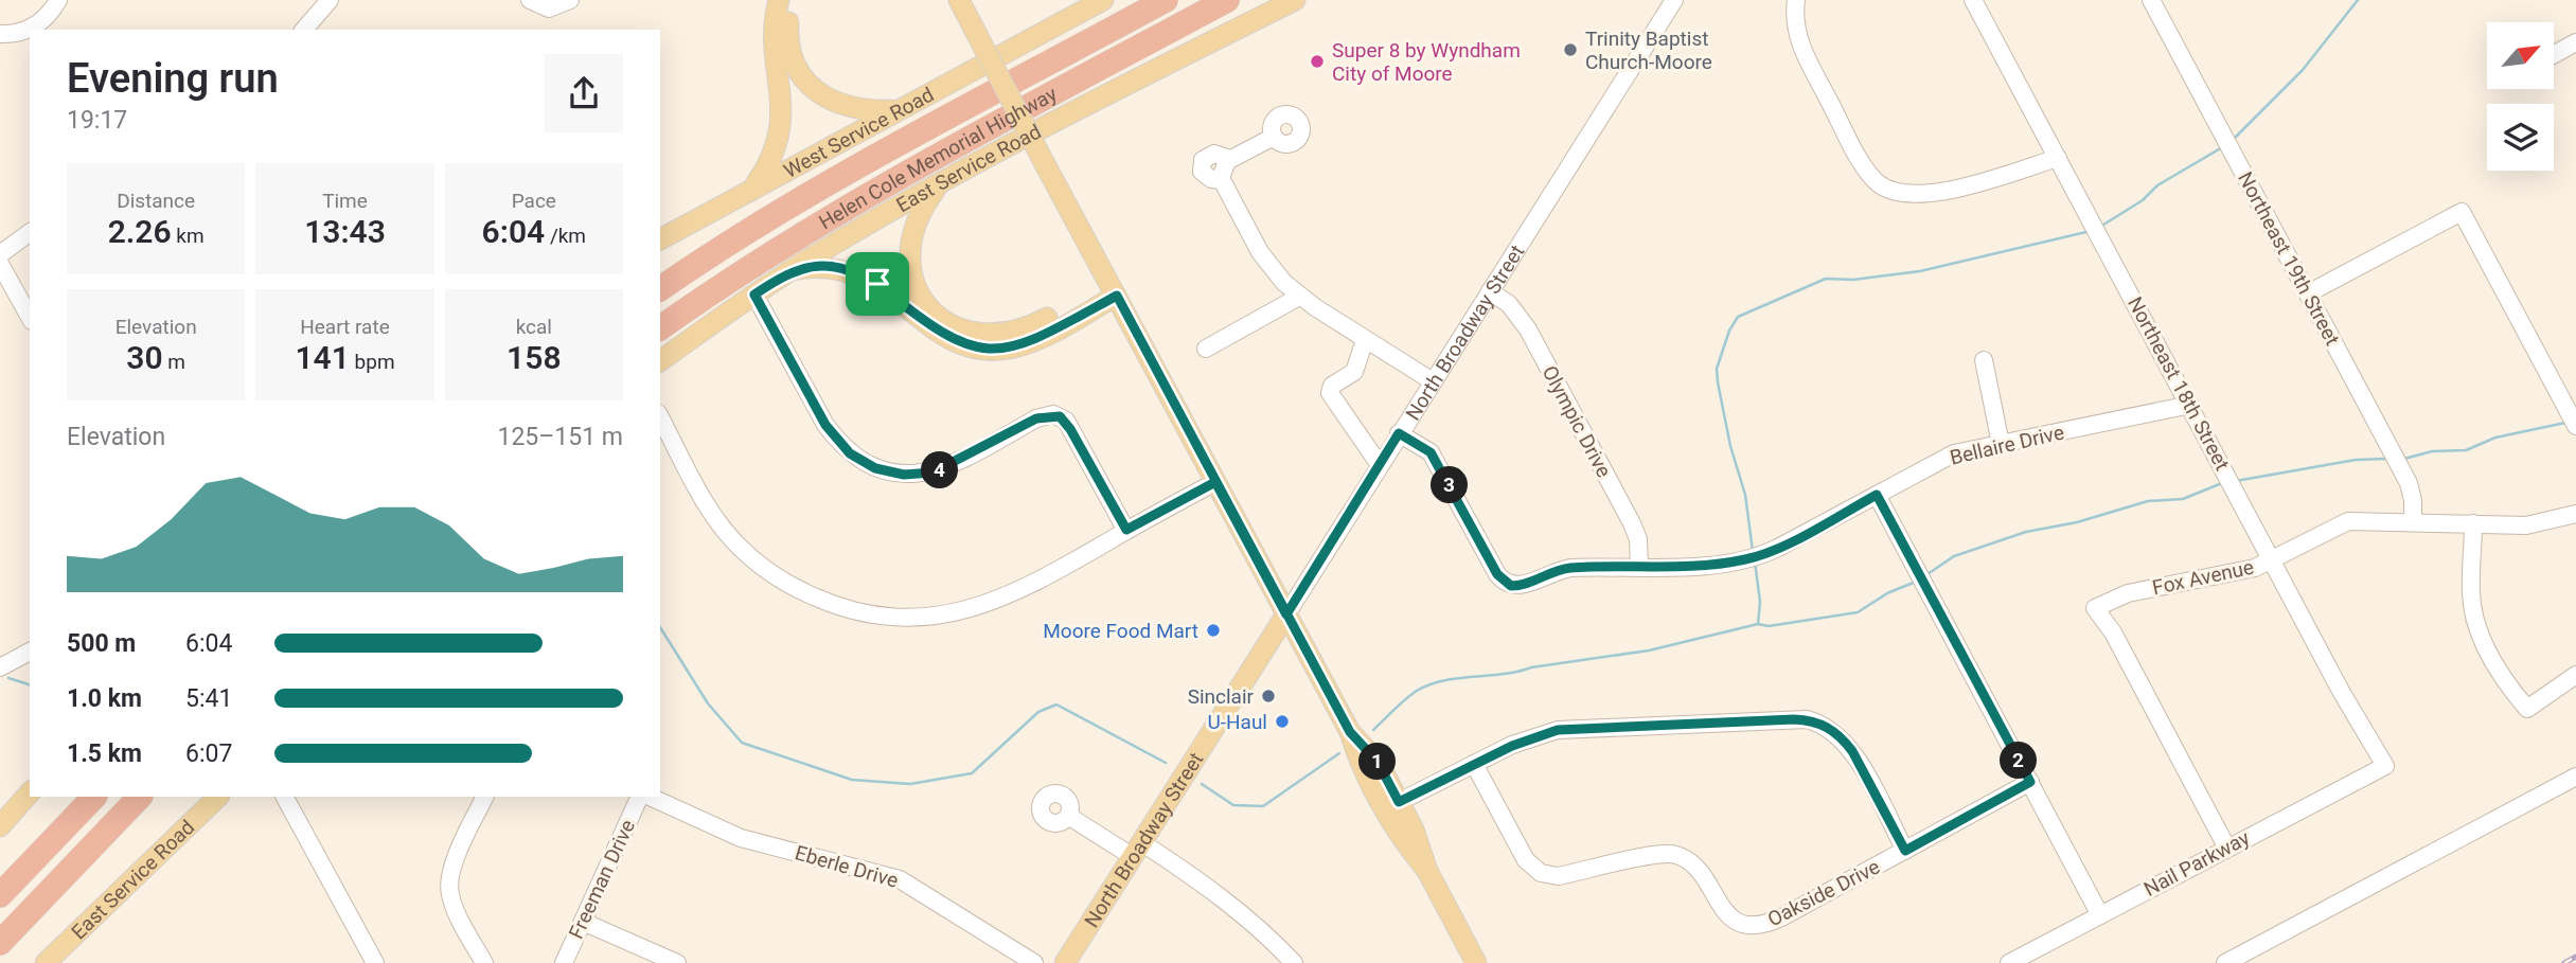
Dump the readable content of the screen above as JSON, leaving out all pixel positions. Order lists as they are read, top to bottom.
{
  "streets": {
    "highway": ["Helen Cole Memorial Highway"],
    "main road": ["West Service Road", "East Service Road", "North Broadway Street"],
    "street": [
      "Northeast 19th Street",
      "Northeast 18th Street",
      "Olympic Drive",
      "Bellaire Drive",
      "Fox Avenue",
      "Nail Parkway",
      "Eberle Drive",
      "Freeman Drive",
      "Oakside Drive"
    ]
  },
  "crossings": [
    ["Northeast 19th Street", "Fox Avenue"],
    ["North Broadway Street", "Olympic Drive"],
    ["North Broadway Street", "Bellaire Drive"],
    ["Northeast 18th Street", "Bellaire Drive"],
    ["Northeast 18th Street", "Fox Avenue"],
    ["Northeast 18th Street", "Nail Parkway"],
    ["Olympic Drive", "Bellaire Drive"],
    ["Fox Avenue", "Nail Parkway"]
  ],
  "places": [
    "Trinity Baptist Church-Moore",
    "Super 8 by Wyndham City of Moore",
    "Moore Food Mart",
    "Sinclair",
    "U-Haul"
  ],
  "north": "top right",
  "page": {
    "heading": ["Evening run", "19:17"],
    "stats": [
      ["Distance", "2.26 km"],
      ["Time", "13:43"],
      ["Pace", "6:04 /km"],
      ["Elevation", "30 m"],
      ["Heart rate", "141 bpm"],
      ["kcal", "158"]
    ],
    "chart": ["Elevation", "125–151 m"],
    "pins": [
      "4",
      "3",
      "2",
      "1"
    ],
    "list": [
      {
        "name": "500 m",
        "note": "6:04"
      },
      {
        "name": "1.0 km",
        "note": "5:41"
      },
      {
        "name": "1.5 km",
        "note": "6:07"
      }
    ]
  }
}
